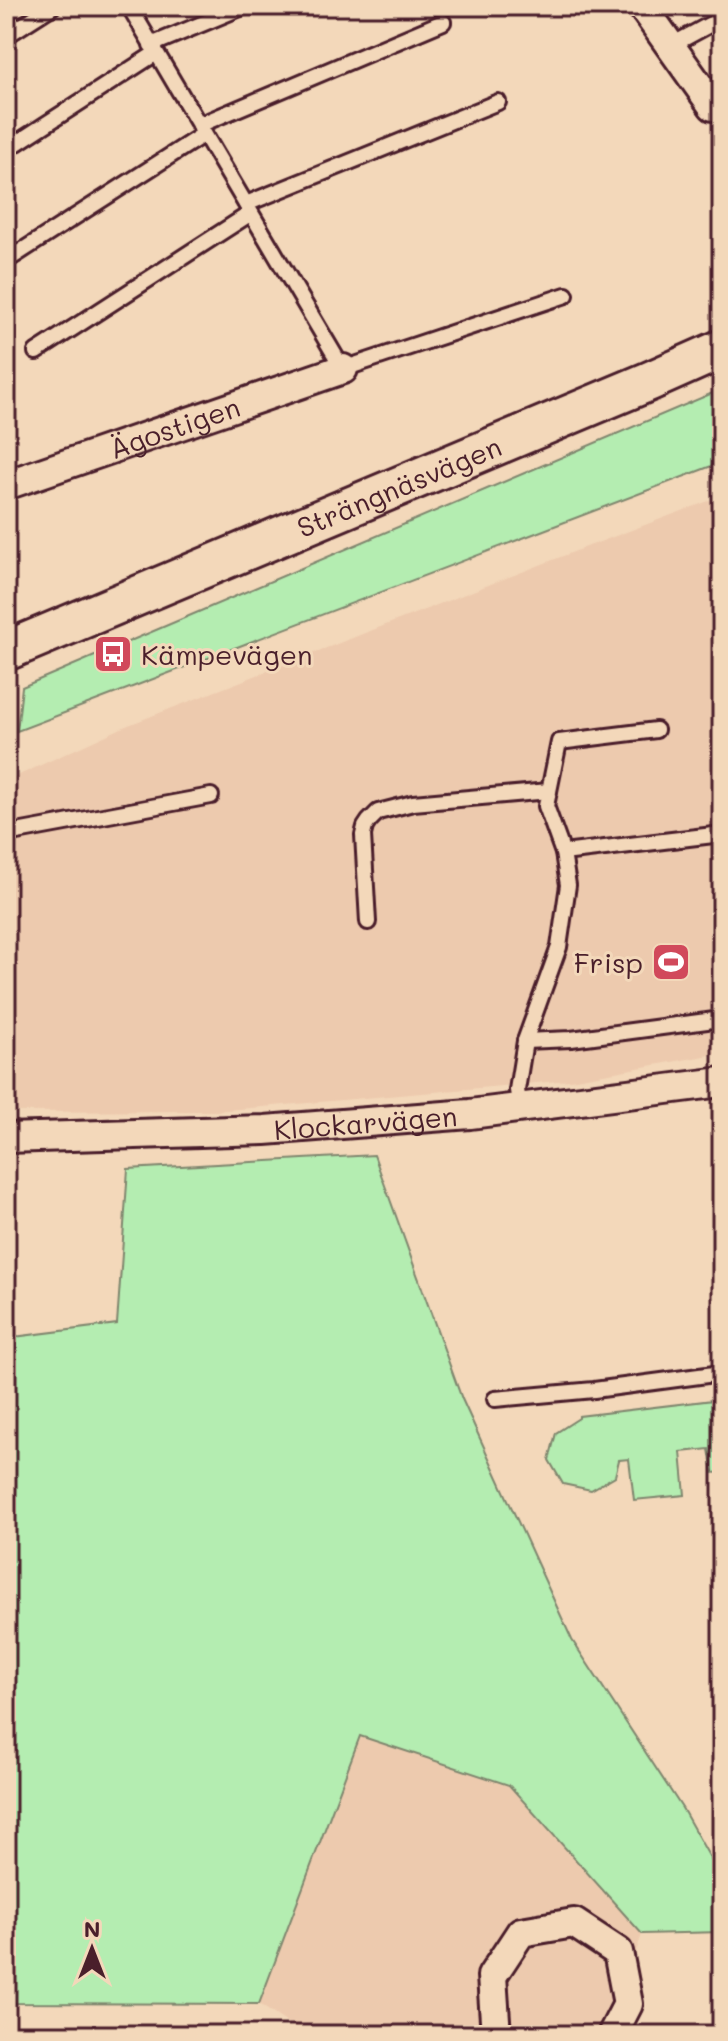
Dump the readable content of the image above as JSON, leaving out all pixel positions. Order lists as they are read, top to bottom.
{
  "streets": {
    "main road": ["Strängnäsvägen"],
    "street": ["Ägostigen", "Klockarvägen"]
  },
  "places": {
    "bus stop": ["Kämpevägen"],
    "sports": ["Frisp"]
  },
  "north": "top"
}
